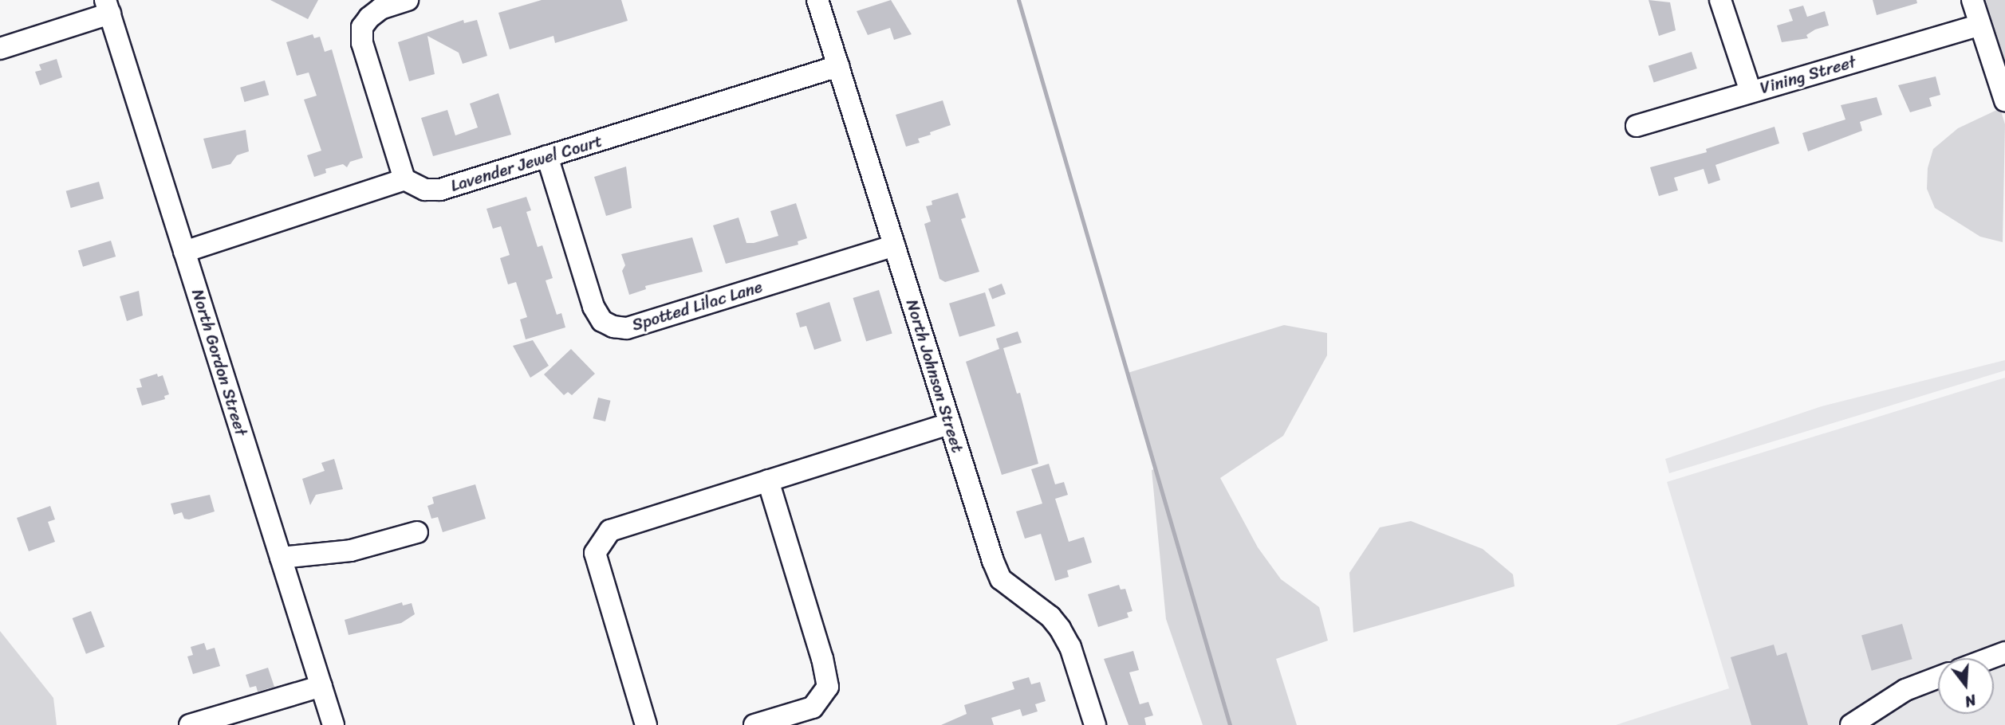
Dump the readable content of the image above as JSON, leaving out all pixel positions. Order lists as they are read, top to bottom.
{
  "streets": {
    "street": [
      "Vining Street",
      "Lavender Jewel Court",
      "Spotted Lilac Lane",
      "North Gordon Street",
      "North Johnson Street"
    ]
  },
  "crossings": [
    ["Lavender Jewel Court", "Spotted Lilac Lane"],
    ["Lavender Jewel Court", "North Johnson Street"],
    ["Spotted Lilac Lane", "North Johnson Street"]
  ],
  "north": "bottom"
}
